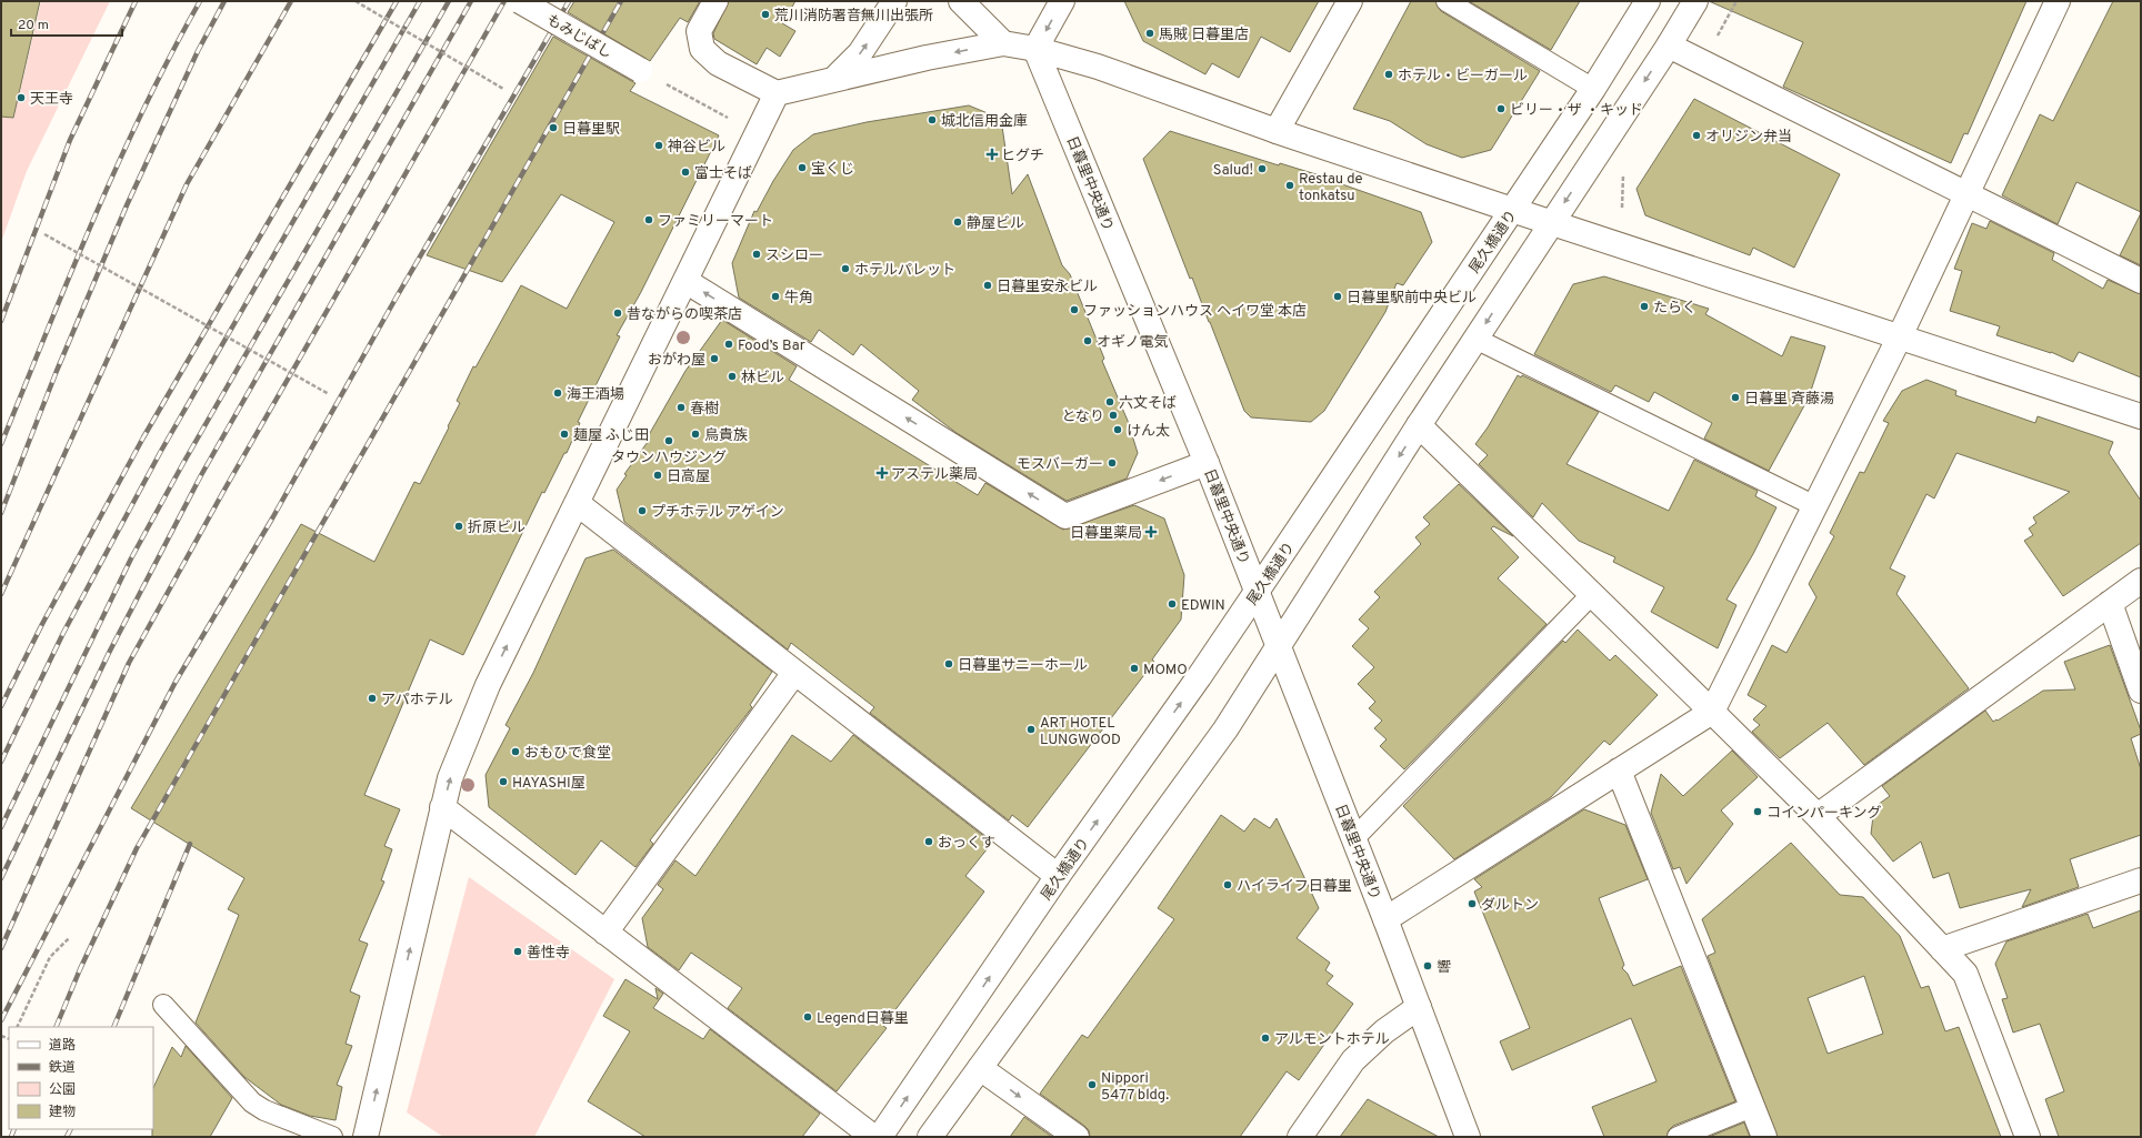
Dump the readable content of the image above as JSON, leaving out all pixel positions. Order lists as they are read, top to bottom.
{
  "streets": {
    "street": ["もみじばし", "日暮里中央通り", "尾久橋通り"]
  },
  "crossings": [
    ["日暮里中央通り", "尾久橋通り"]
  ],
  "places": {
    "other": [
      "荒川消防署音無川出張所",
      "馬賊 日暮里店",
      "ホテル・ビーガール",
      "天王寺",
      "ビリー・ザ ・キッド",
      "城北信用金庫",
      "日暮里駅",
      "オリジン弁当",
      "神谷ビル",
      "宝くじ",
      "Salud!",
      "富士そば",
      "Restau de tonkatsu",
      "ファミリーマート",
      "静屋ビル",
      "スシロー",
      "ホテルパレット",
      "日暮里安永ビル",
      "牛角",
      "日暮里駅前中央ビル",
      "たらく",
      "ファッションハウス ヘイワ堂 本店",
      "昔ながらの喫茶店",
      "オギノ電気",
      "Food’s Bar",
      "おがわ屋",
      "林ビル",
      "海王酒場",
      "日暮里 斉藤湯",
      "六文そば",
      "春樹",
      "となり",
      "けん太",
      "麺屋 ふじ田",
      "鳥貴族",
      "タウンハウジング",
      "モスバーガー",
      "日高屋",
      "プチホテル アゲイン",
      "折原ビル",
      "EDWIN",
      "日暮里サニーホール",
      "MOMO",
      "アパホテル",
      "ART HOTEL LUNGWOOD",
      "おもひで食堂",
      "HAYASHI屋",
      "コインパーキング",
      "おっくす",
      "ハイライフ日暮里",
      "ダルトン",
      "善性寺",
      "響",
      "Legend日暮里",
      "アルモントホテル",
      "Nippori 5477 bldg."
    ],
    "health": ["ヒグチ", "アステル薬局", "日暮里薬局"]
  },
  "legend": [
    "道路",
    "鉄道",
    "公園",
    "建物"
  ],
  "scale_bar": "20 m"
}
